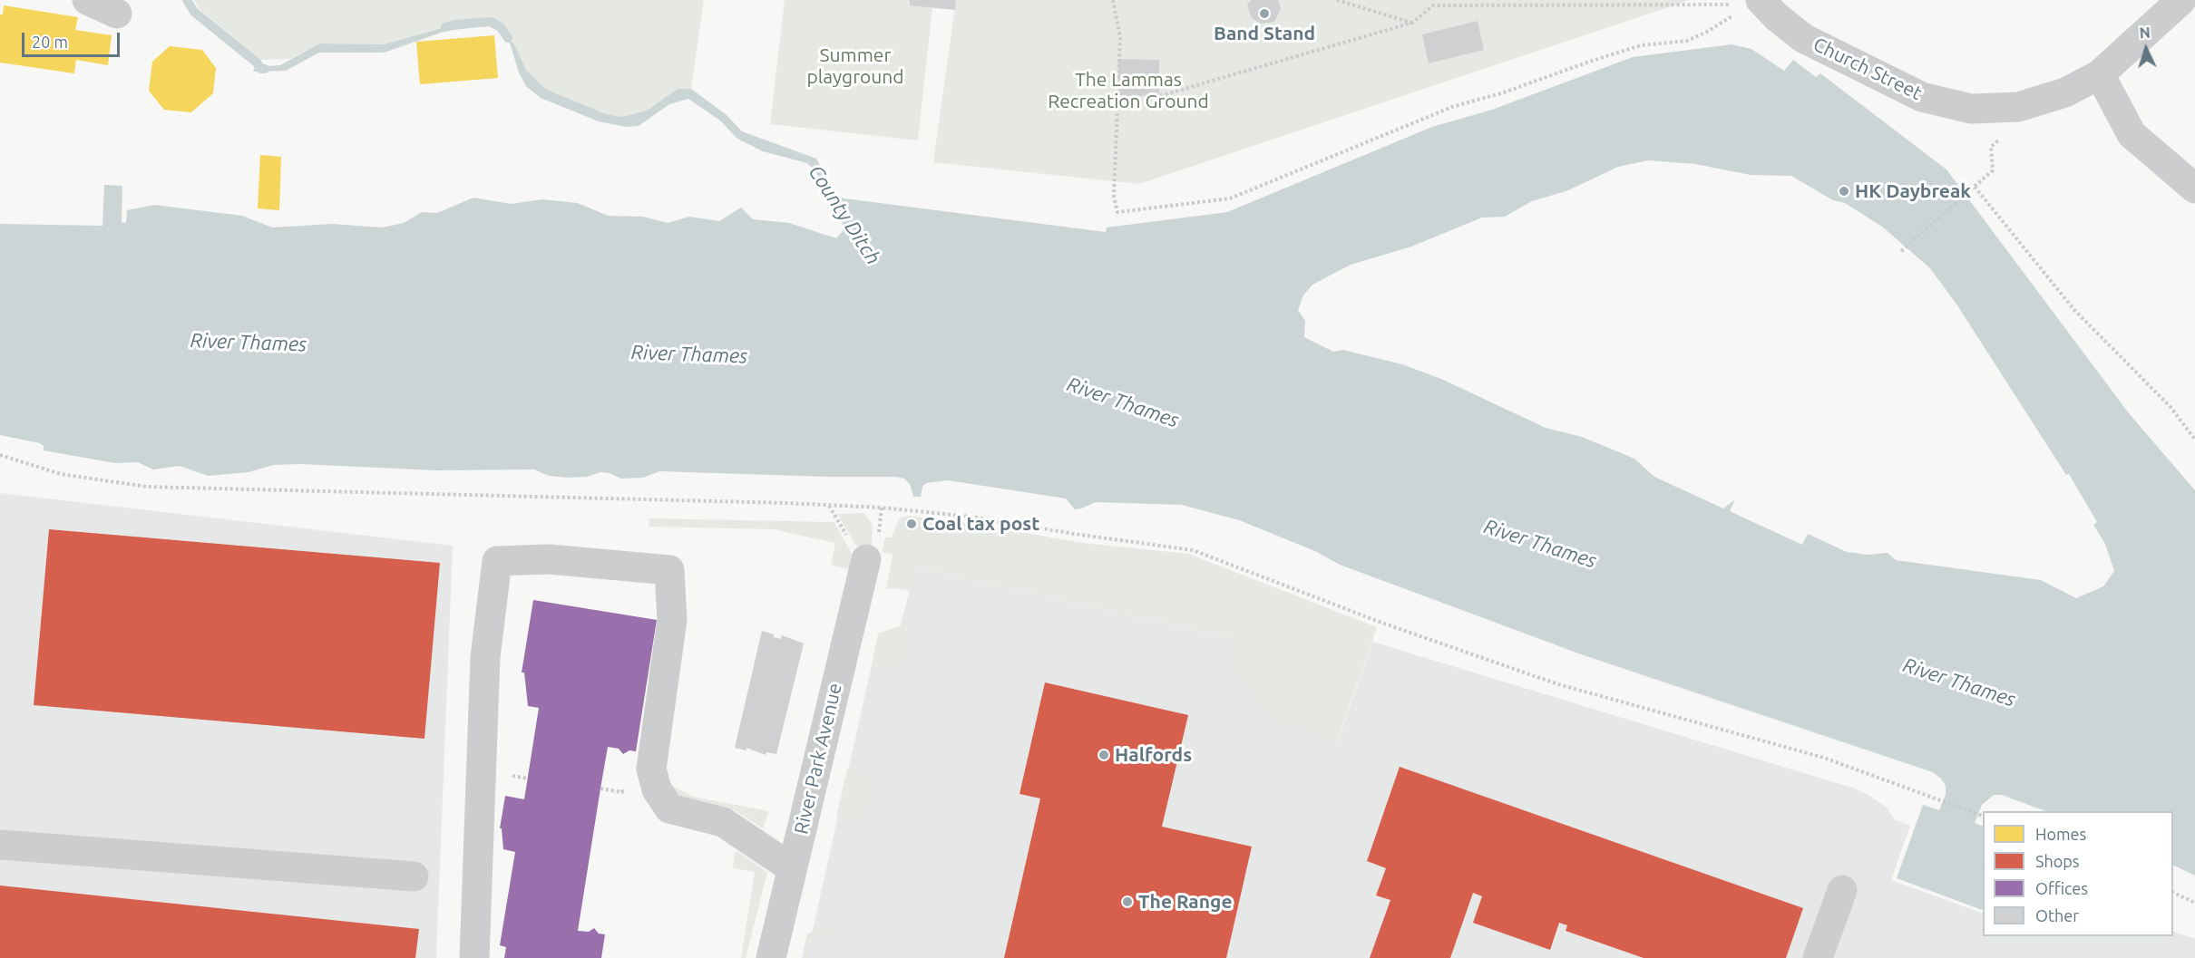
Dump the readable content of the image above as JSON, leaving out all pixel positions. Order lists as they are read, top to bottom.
{
  "streets": {
    "street": ["Church Street", "River Park Avenue"]
  },
  "water": ["County Ditch", "River Thames"],
  "parks": ["Summer playground", "The Lammas Recreation Ground"],
  "places": [
    "Band Stand",
    "HK Daybreak",
    "Coal tax post",
    "Halfords",
    "The Range"
  ],
  "legend": [
    "Homes",
    "Shops",
    "Offices",
    "Other"
  ],
  "scale_bar": "20 m",
  "north": "top"
}
